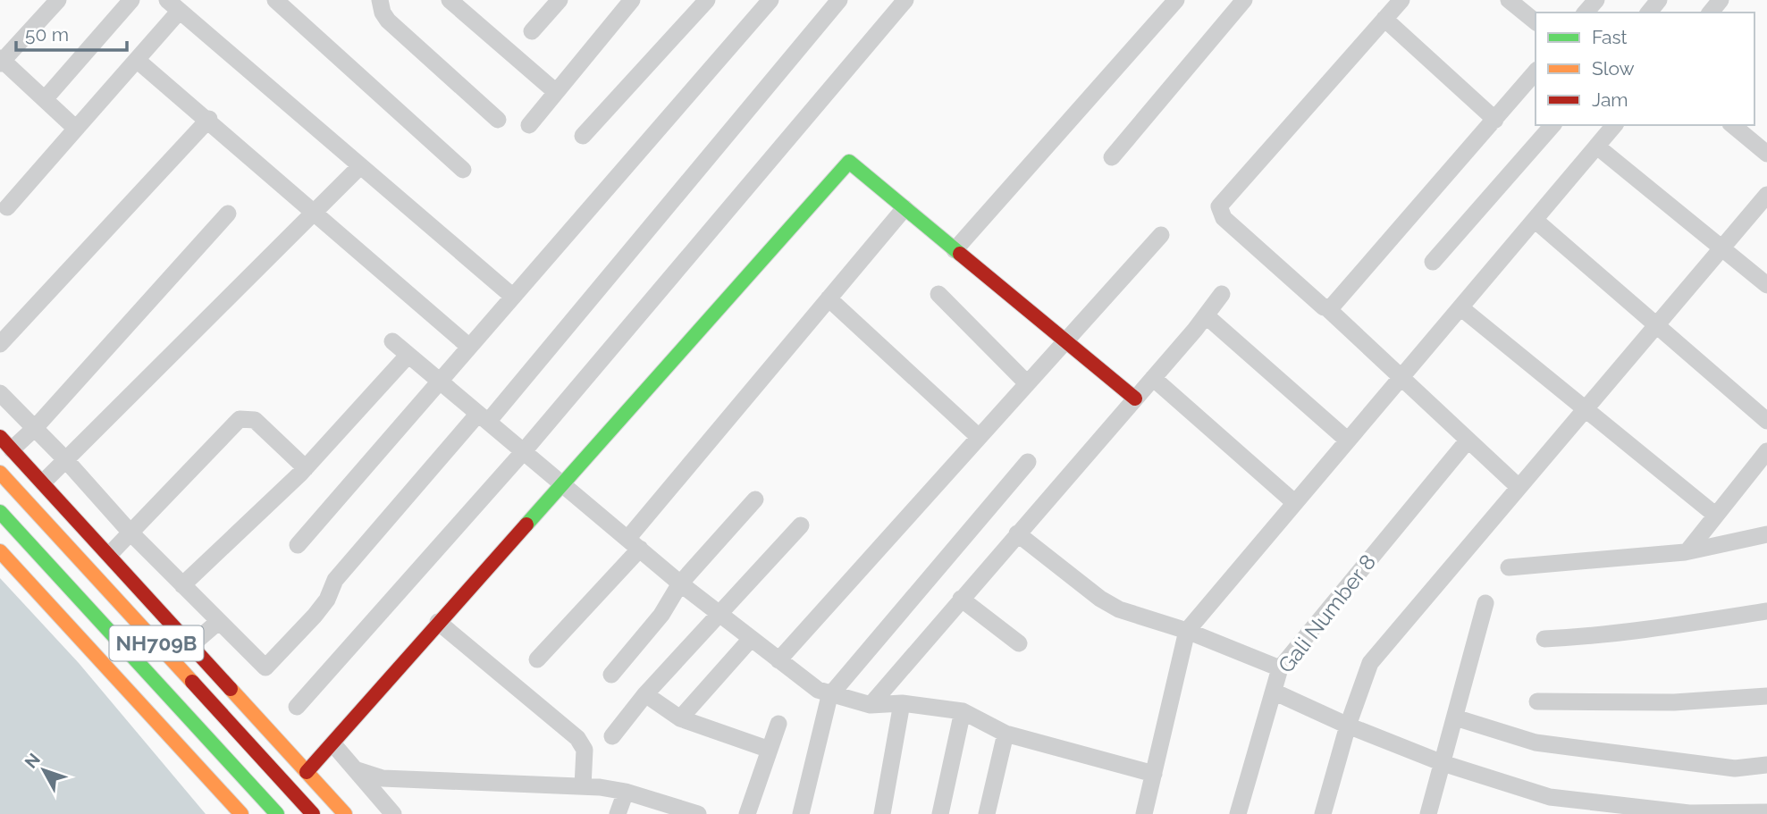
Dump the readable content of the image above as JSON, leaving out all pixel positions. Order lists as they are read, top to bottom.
{
  "streets": {
    "main road": ["NH709B"],
    "street": ["Gali Number 8"]
  },
  "legend": ["Fast", "Slow", "Jam"],
  "scale_bar": "50 m",
  "north": "top left"
}
